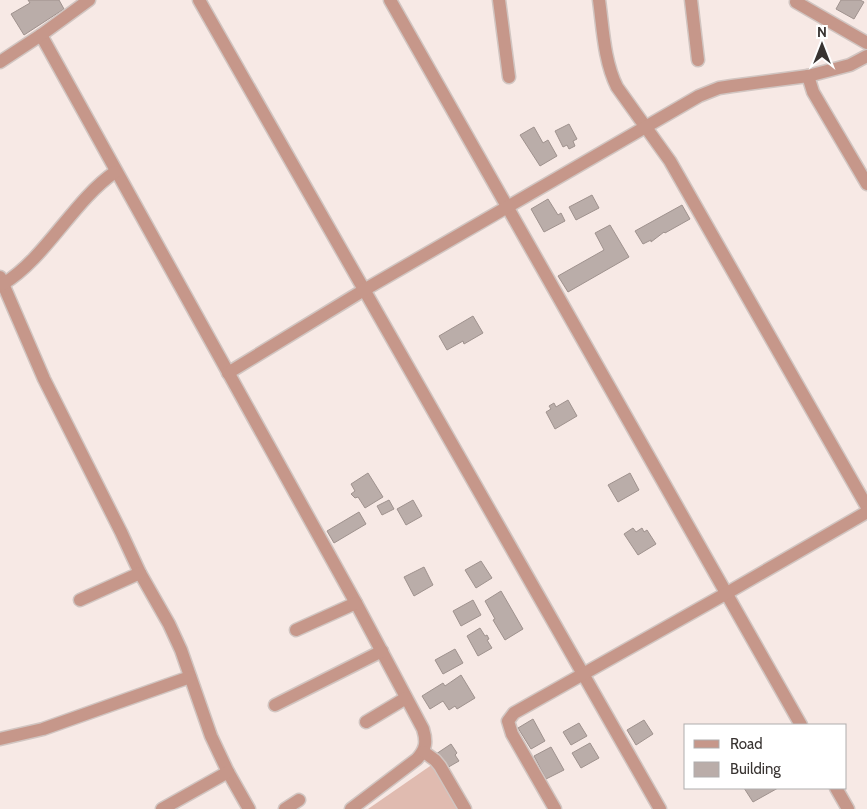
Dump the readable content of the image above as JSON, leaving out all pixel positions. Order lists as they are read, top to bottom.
{
  "legend": ["Road", "Building"],
  "north": "top"
}
